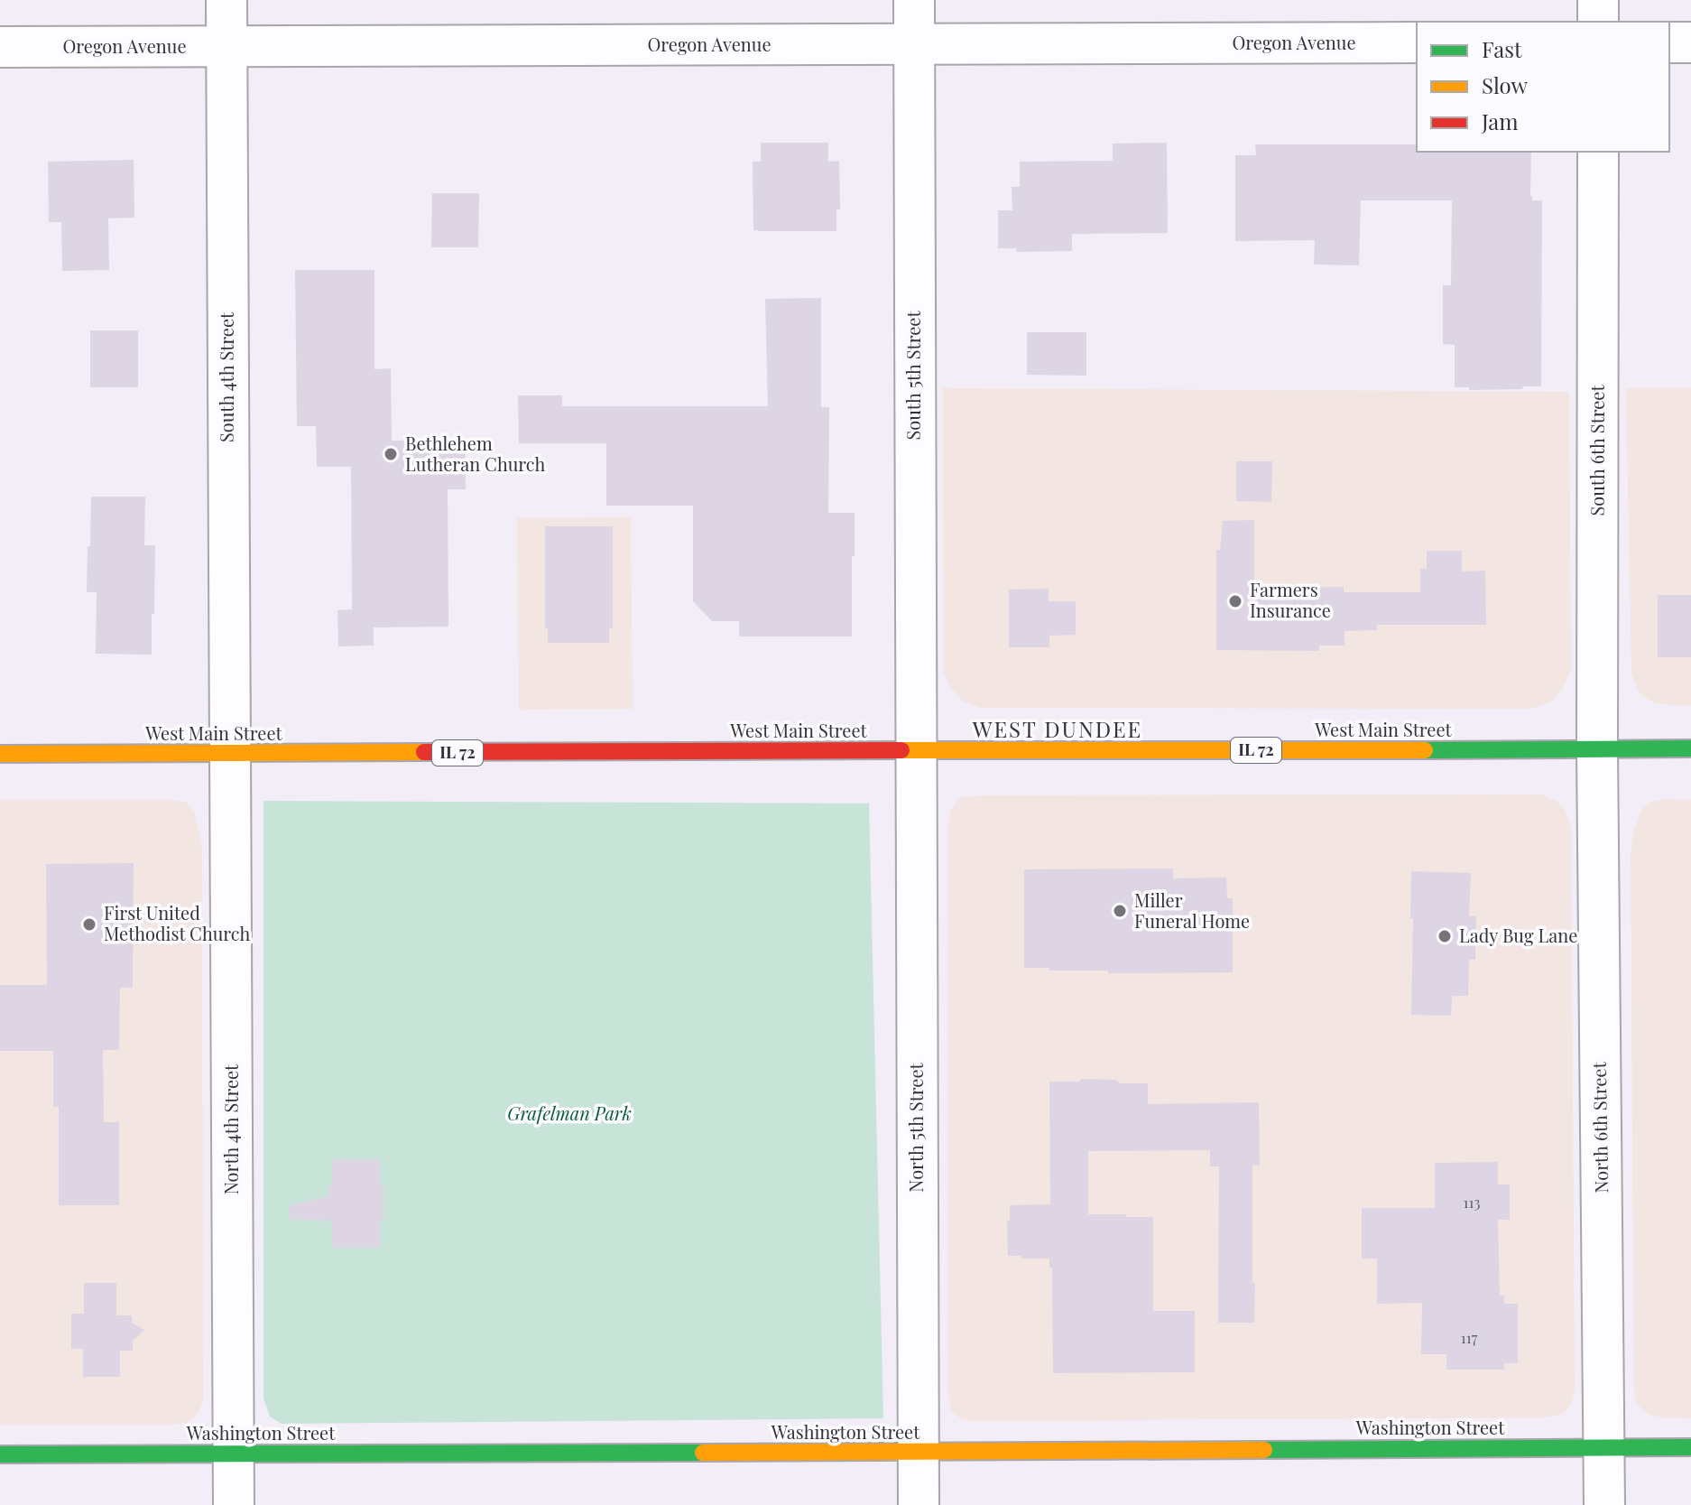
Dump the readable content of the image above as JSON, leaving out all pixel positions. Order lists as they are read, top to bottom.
{
  "streets": {
    "main road": ["West Main Street", "IL 72", "Washington Street"],
    "street": [
      "Oregon Avenue",
      "South 5th Street",
      "South 4th Street",
      "South 6th Street",
      "North 5th Street",
      "North 6th Street",
      "North 4th Street"
    ]
  },
  "crossings": [
    ["Oregon Avenue", "South 5th Street"],
    ["Oregon Avenue", "South 4th Street"],
    ["South 5th Street", "West Main Street"],
    ["South 5th Street", "North 5th Street"],
    ["South 4th Street", "West Main Street"],
    ["South 4th Street", "North 4th Street"],
    ["South 6th Street", "West Main Street"],
    ["South 6th Street", "North 6th Street"],
    ["West Main Street", "North 5th Street"],
    ["West Main Street", "North 6th Street"],
    ["West Main Street", "North 4th Street"],
    ["North 5th Street", "Washington Street"],
    ["North 6th Street", "Washington Street"],
    ["North 4th Street", "Washington Street"]
  ],
  "districts": ["WEST DUNDEE"],
  "parks": ["Grafelman Park"],
  "places": [
    "Bethlehem Lutheran Church",
    "Farmers Insurance",
    "Miller Funeral Home",
    "First United Methodist Church",
    "Lady Bug Lane"
  ],
  "house_numbers": ["113", "117"],
  "legend": ["Fast", "Slow", "Jam"]
}
